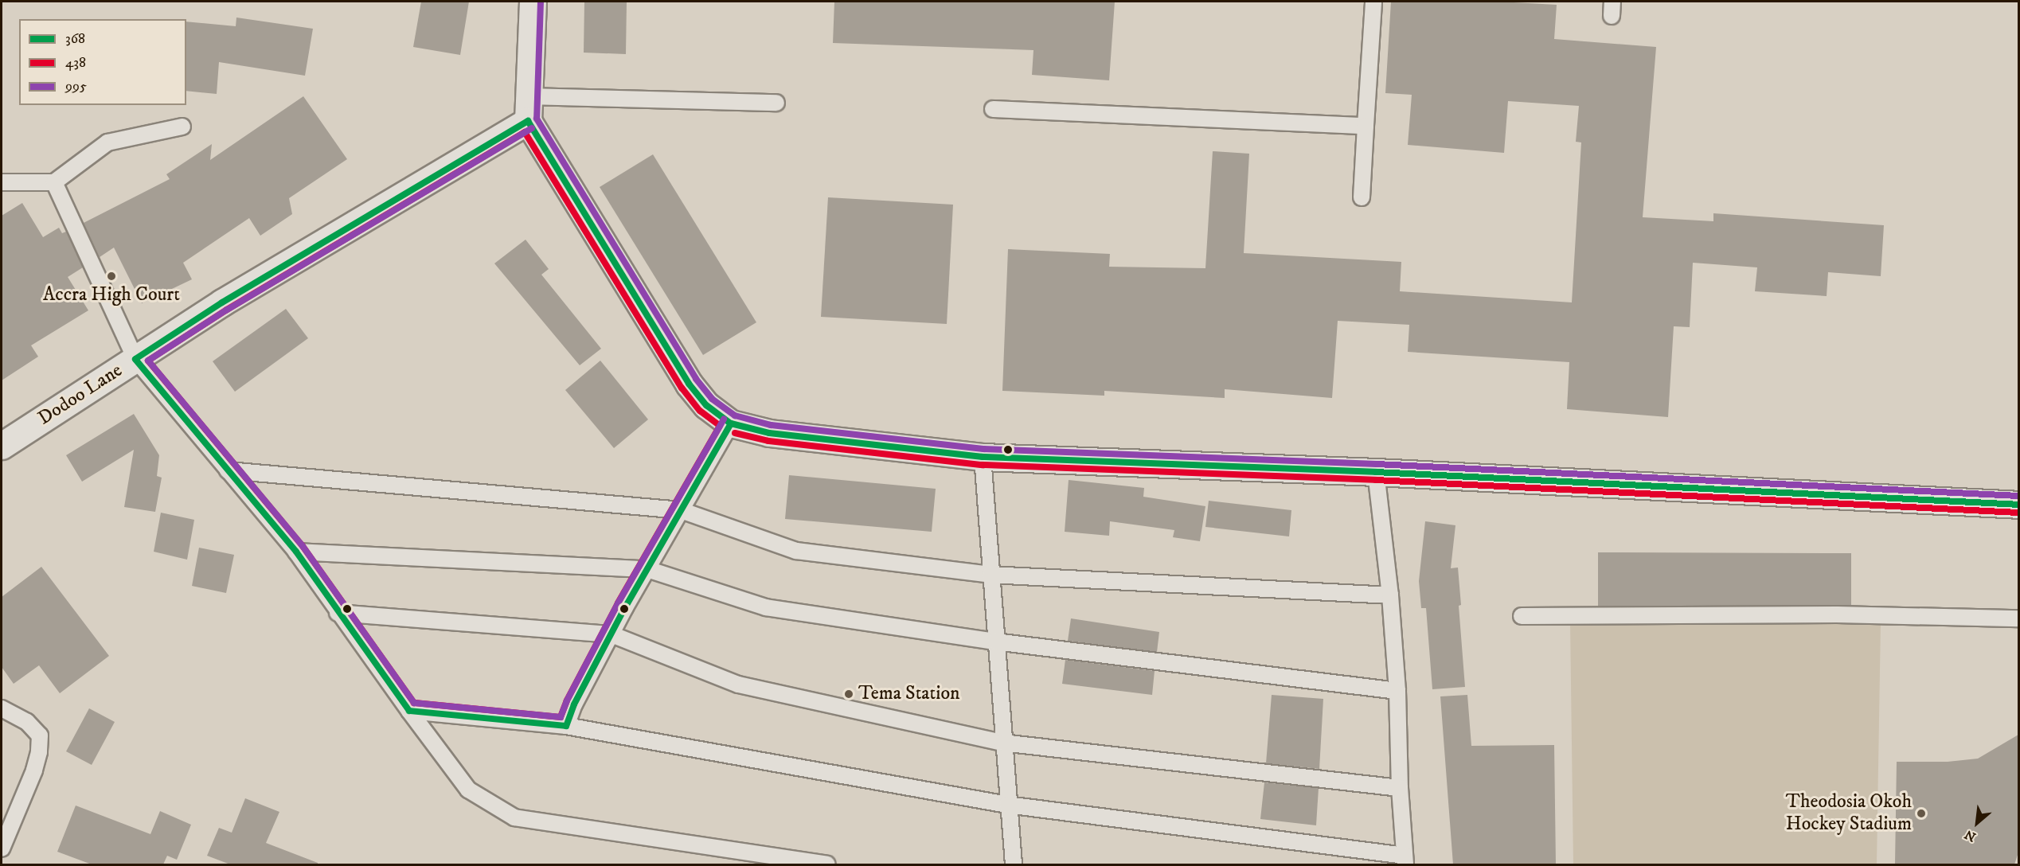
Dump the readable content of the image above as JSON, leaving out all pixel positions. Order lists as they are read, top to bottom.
{
  "streets": {
    "street": ["Dodoo Lane"]
  },
  "places": ["Accra High Court", "Tema Station", "Theodosia Okoh Hockey Stadium"],
  "lines": ["transit line 995", "transit line 368", "transit line 438"],
  "legend": ["368", "438", "995"],
  "north": "bottom left"
}
